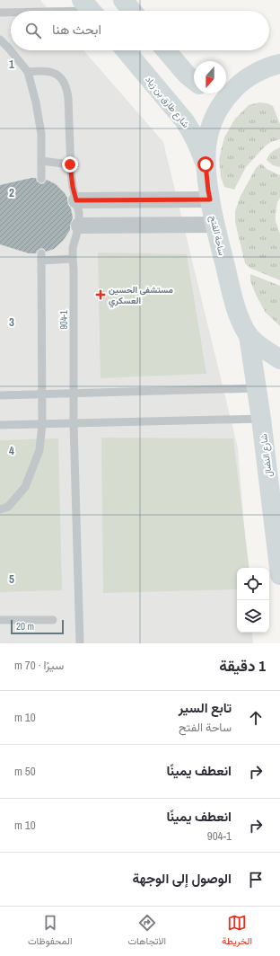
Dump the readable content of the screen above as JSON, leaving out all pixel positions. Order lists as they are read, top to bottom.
{
  "streets": {
    "main road": ["شارع طارق بن زياد", "ساحة الفتح", "شارع النضال"],
    "lane": ["904-1"]
  },
  "crossings": [
    ["شارع طارق بن زياد", "ساحة الفتح"],
    ["ساحة الفتح", "شارع النضال"]
  ],
  "places": {
    "health": ["مستشفى الحسين العسكري"]
  },
  "scale_bar": "20 m",
  "north": "bottom",
  "page": {
    "search": "ابحث هنا",
    "scale": "20 m",
    "heading": ["1 دقيقة", "سيرًا · 70 m"],
    "list": [
      ["تابع السير", "ساحة الفتح", "10 m"],
      ["انعطف يمينًا", "50 m"],
      ["انعطف يمينًا", "904-1", "10 m"],
      "الوصول إلى الوجهة"
    ],
    "nav": ["الخريطة", "الاتجاهات", "المحفوظات"]
  },
  "grid": {
    "rows": [
      "1",
      "2",
      "3",
      "4",
      "5"
    ]
  }
}
